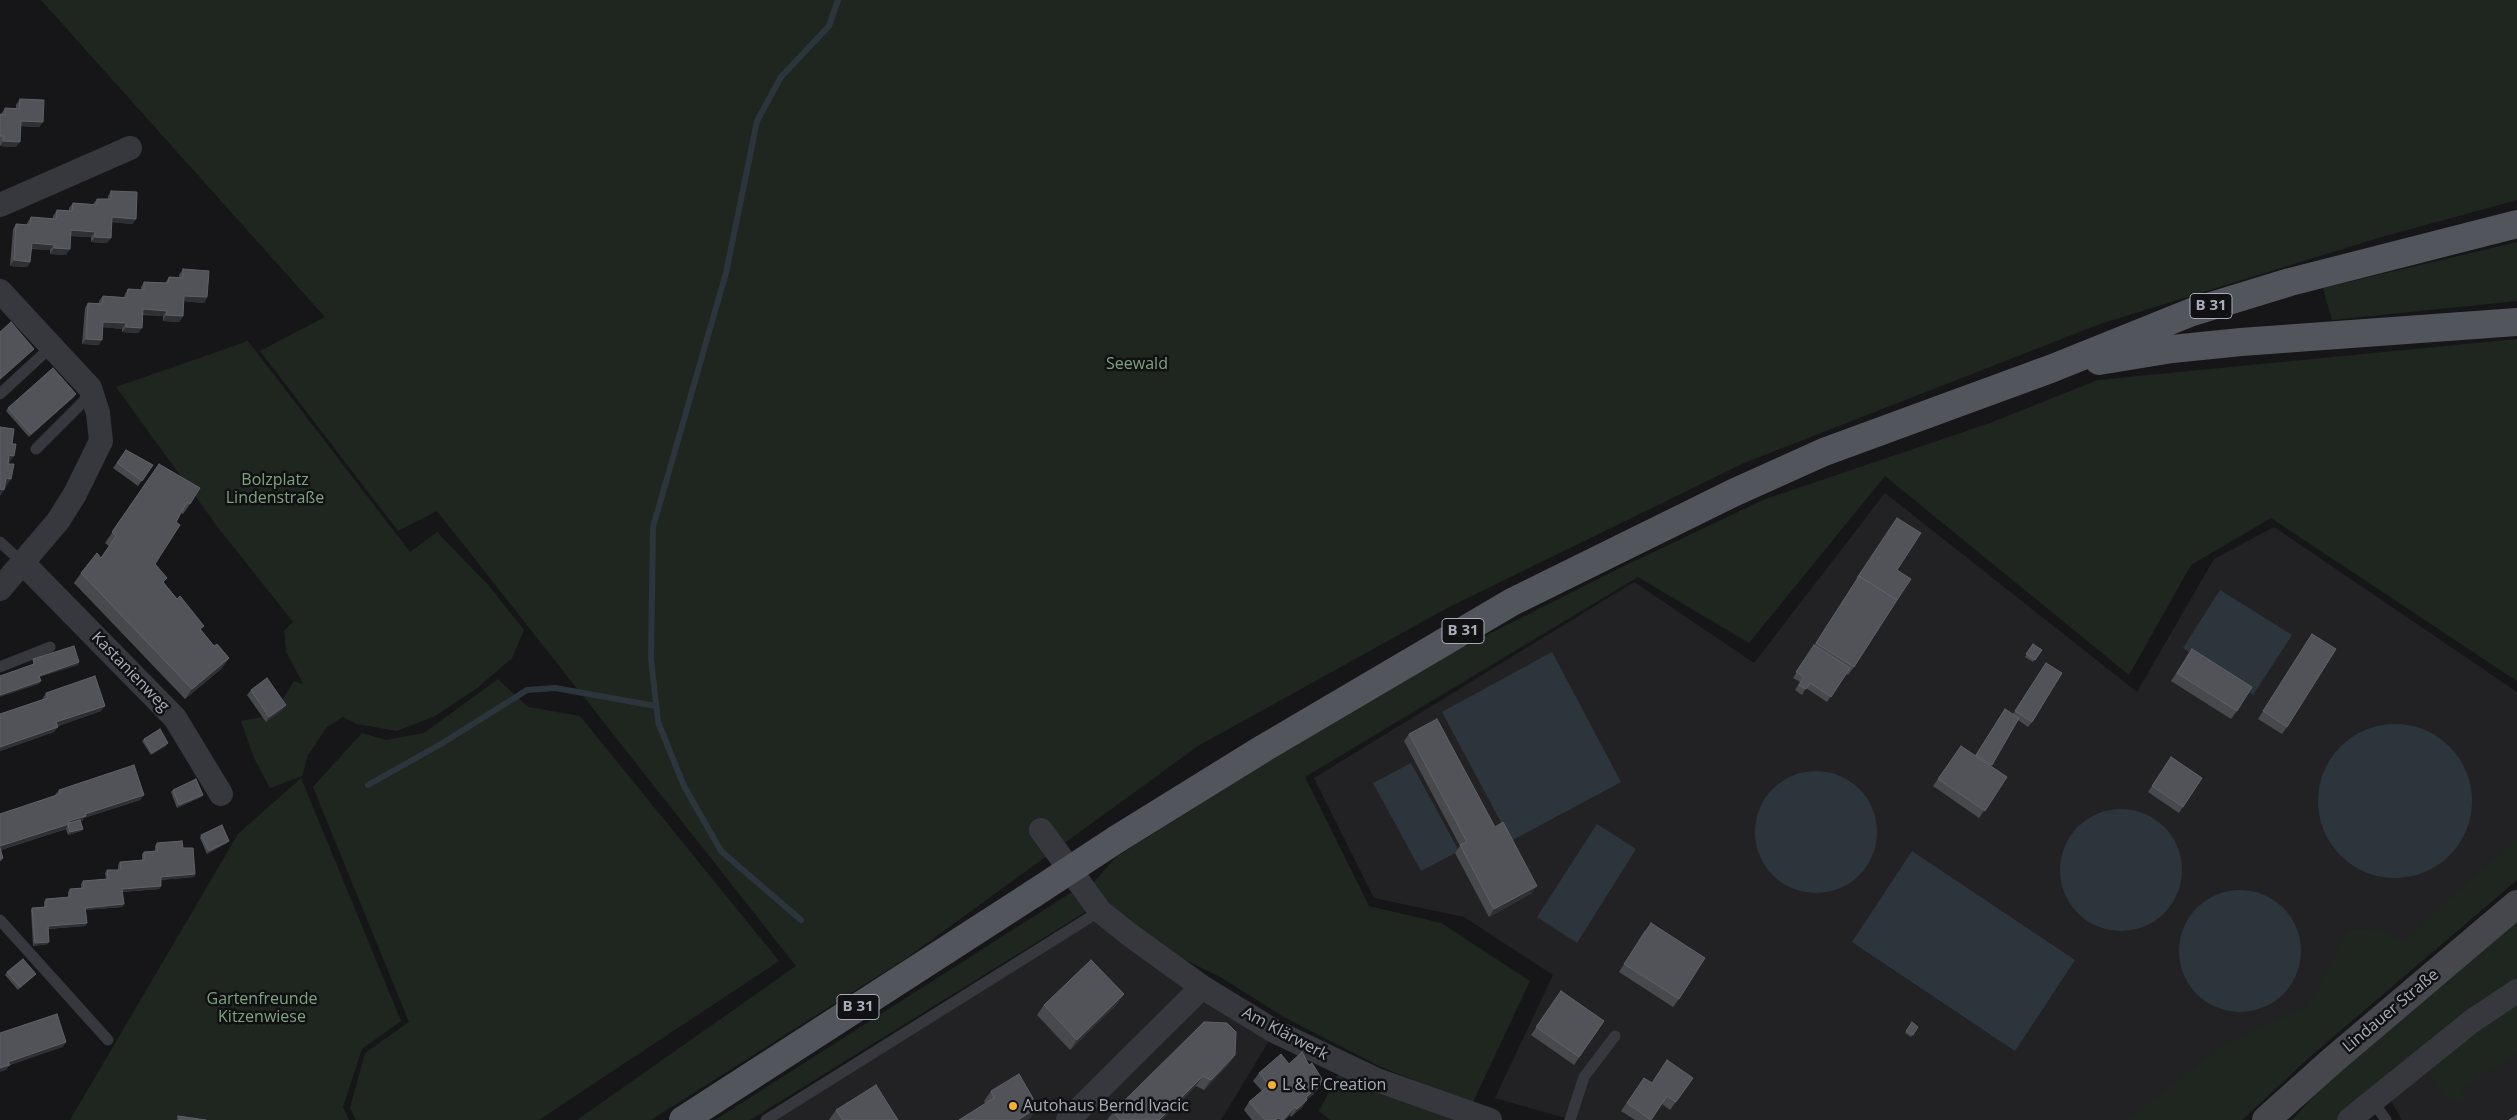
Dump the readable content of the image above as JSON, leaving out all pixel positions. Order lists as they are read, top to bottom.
{
  "streets": {
    "main road": ["B 31", "Lindauer Straße"],
    "street": ["Kastanienweg", "Am Klärwerk"]
  },
  "parks": ["Seewald", "Bolzplatz Lindenstraße", "Gartenfreunde Kitzenwiese"],
  "places": ["L & F Creation", "Autohaus Bernd Ivacic"]
}
